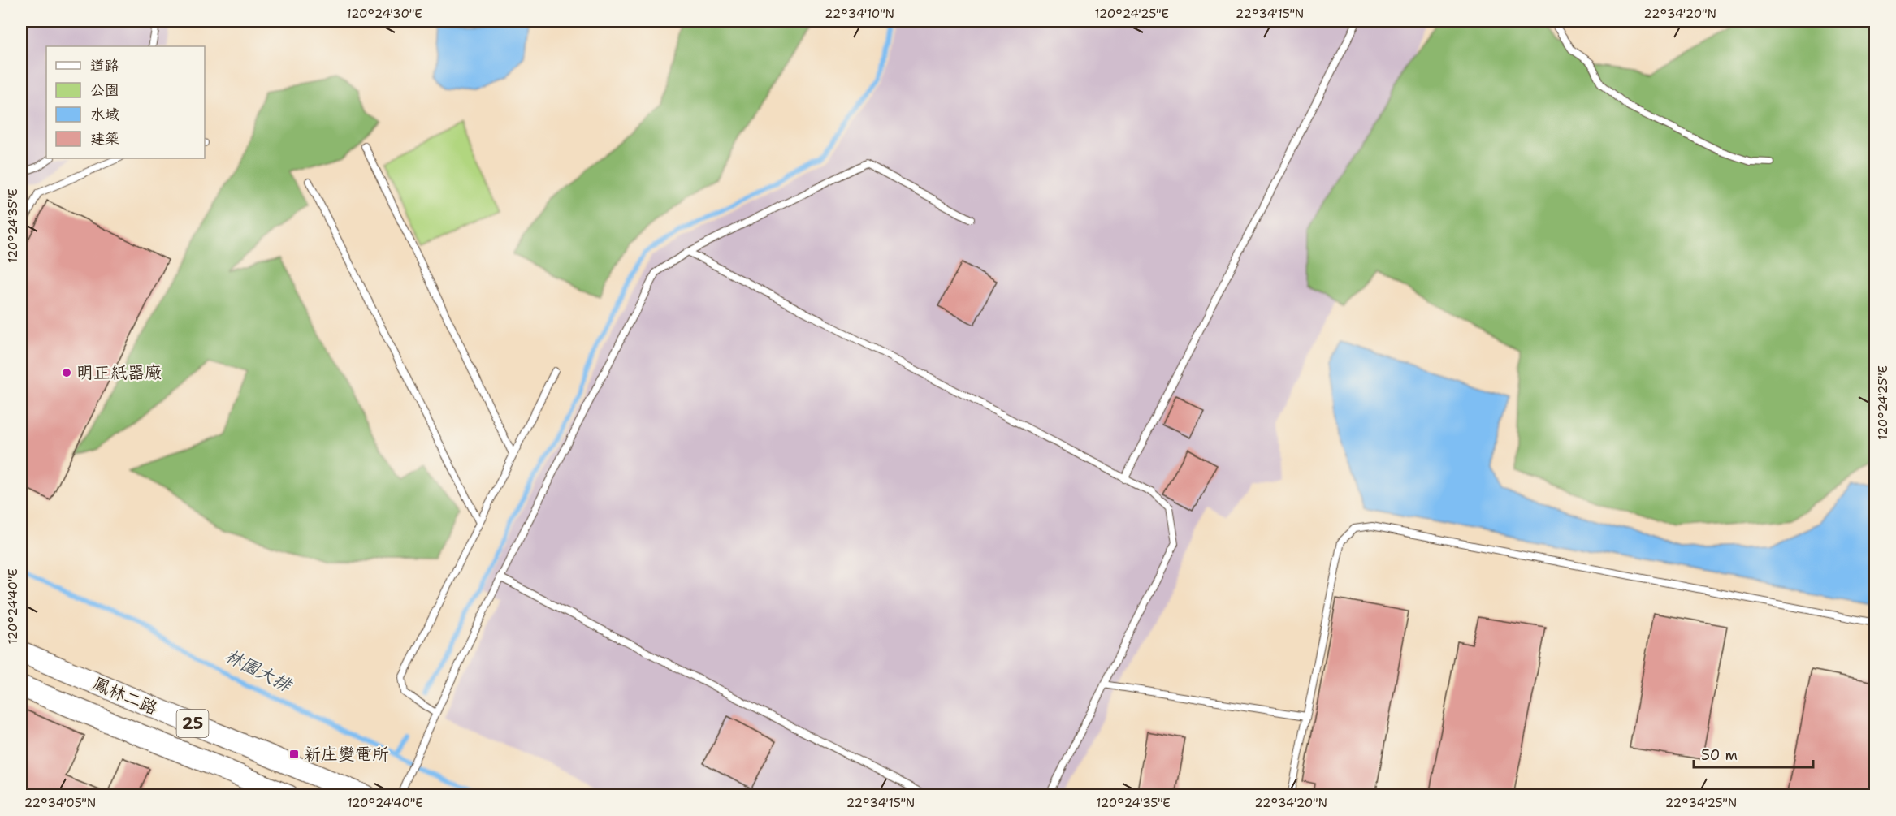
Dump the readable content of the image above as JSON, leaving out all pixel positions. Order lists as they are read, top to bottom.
{
  "streets": {
    "main road": ["鳳林二路", "25"]
  },
  "water": ["林園大排"],
  "places": {
    "other": ["明正紙器廠"],
    "transit": ["新庄變電所"]
  },
  "legend": [
    "道路",
    "公園",
    "水域",
    "建築"
  ],
  "scale_bar": "50 m",
  "coordinates": [
    "120°24'30\"E",
    "22°34'10\"N",
    "120°24'25\"E",
    "22°34'15\"N",
    "22°34'20\"N",
    "120°24'35\"E",
    "120°24'40\"E",
    "22°34'05\"N",
    "22°34'25\"N"
  ]
}
